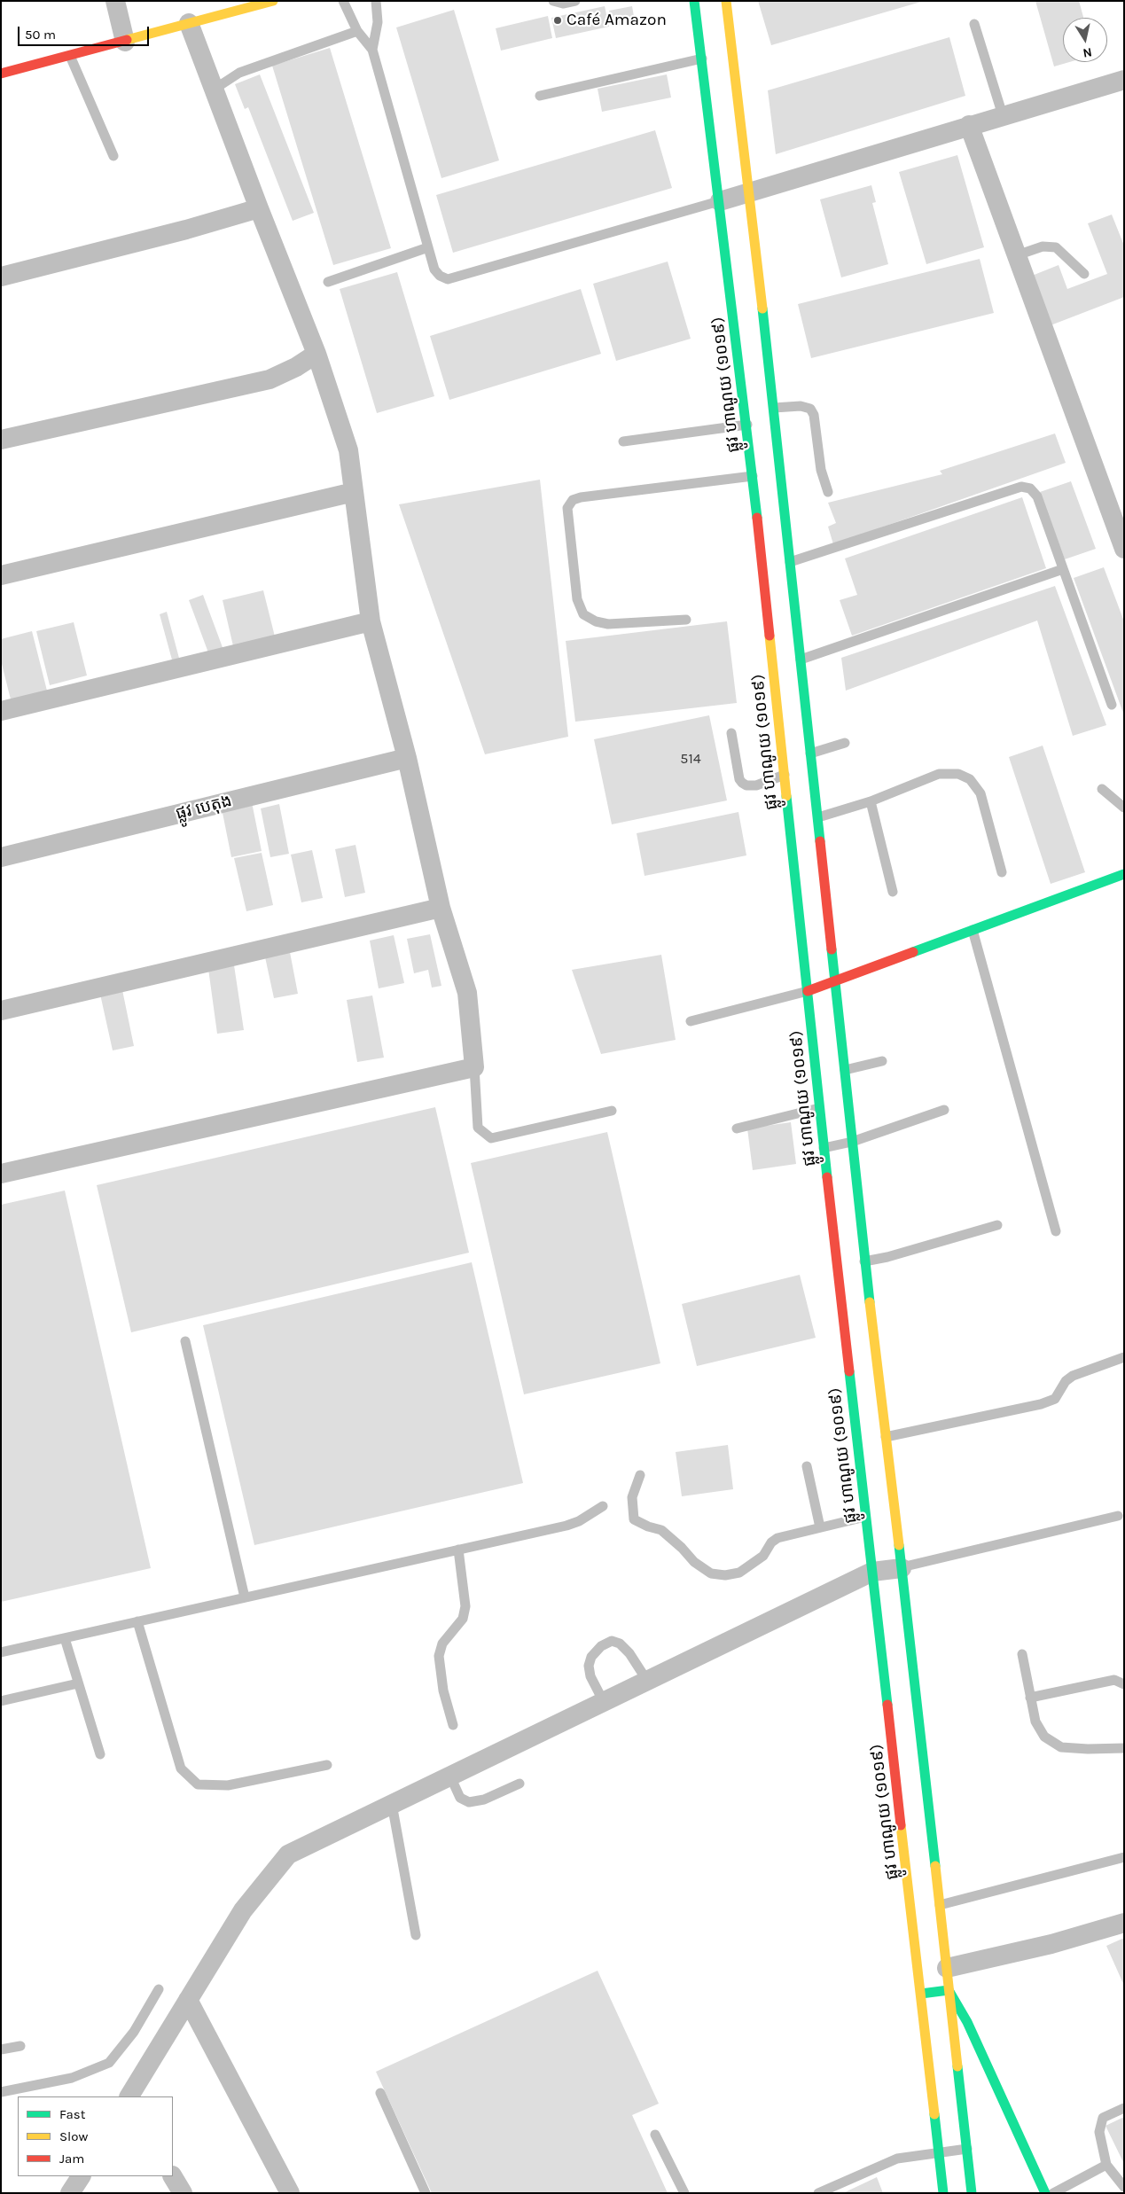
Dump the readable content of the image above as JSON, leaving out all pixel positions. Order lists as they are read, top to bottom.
{
  "streets": {
    "main road": ["ផ្លូវ ហាណូយ (១០១៩)"],
    "street": ["ផ្លូវ បេតុង"]
  },
  "places": ["Café Amazon"],
  "house_numbers": ["514"],
  "legend": ["Fast", "Slow", "Jam"],
  "scale_bar": "50 m",
  "north": "bottom"
}
